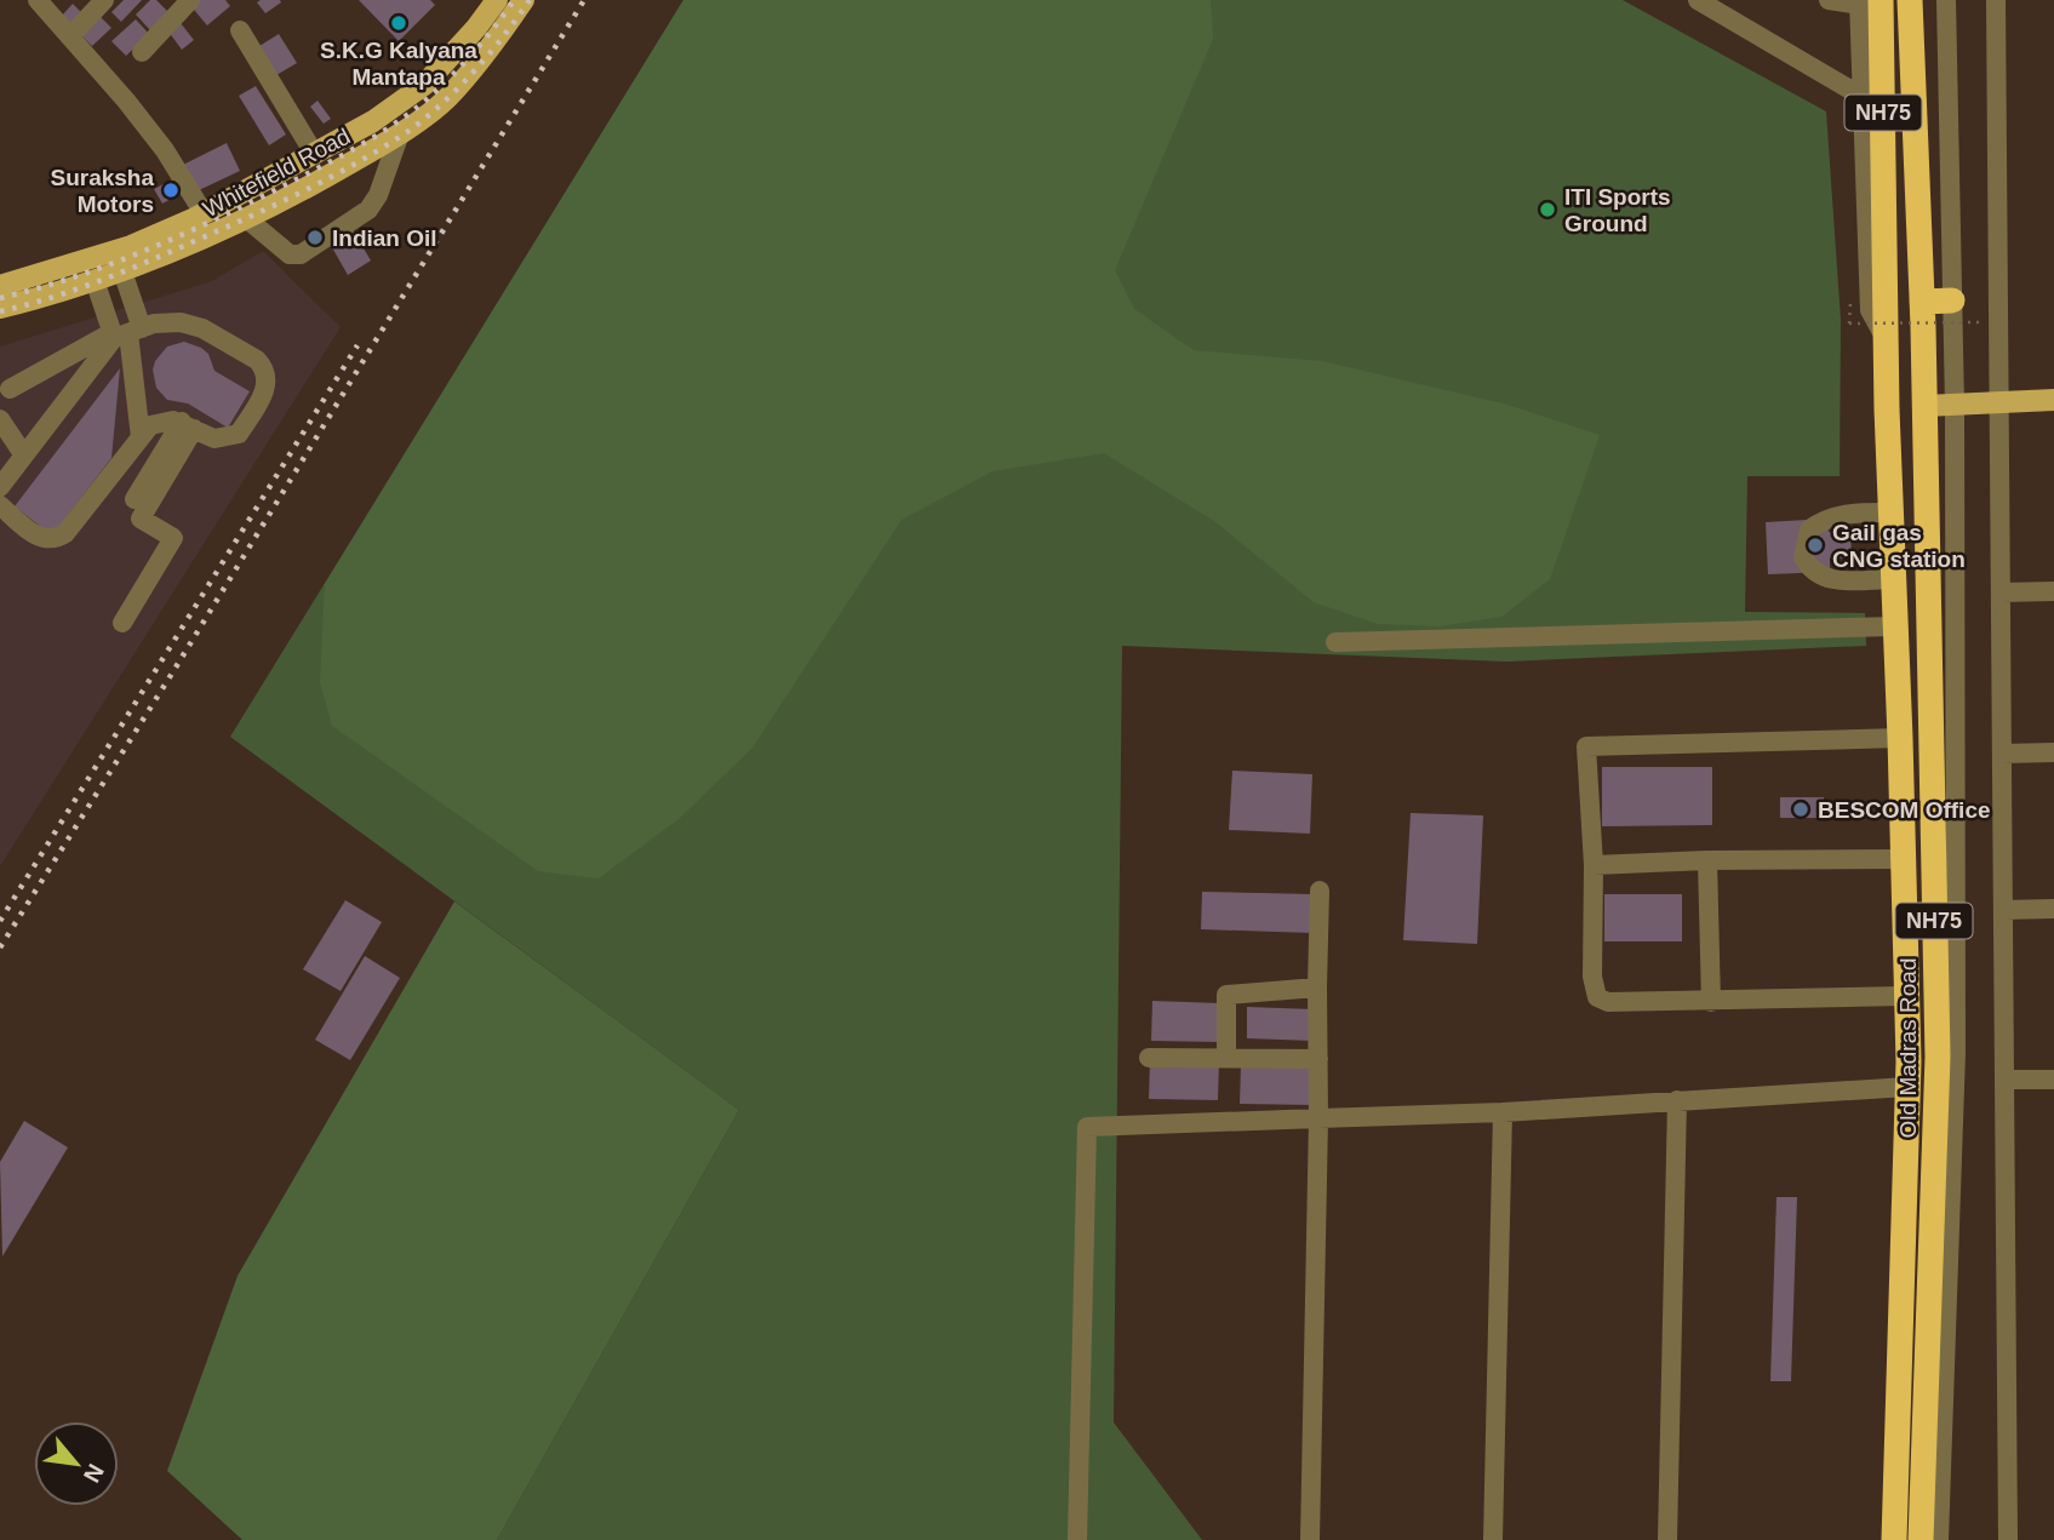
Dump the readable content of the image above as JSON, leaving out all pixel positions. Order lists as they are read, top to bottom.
{
  "streets": {
    "highway": ["NH75", "Old Madras Road"],
    "main road": ["Whitefield Road"]
  },
  "crossings": [
    ["NH75", "Old Madras Road"]
  ],
  "places": [
    "S.K.G Kalyana Mantapa",
    "Suraksha Motors",
    "ITI Sports Ground",
    "Indian Oil",
    "Gail gas CNG station",
    "BESCOM Office"
  ],
  "north": "bottom right"
}
